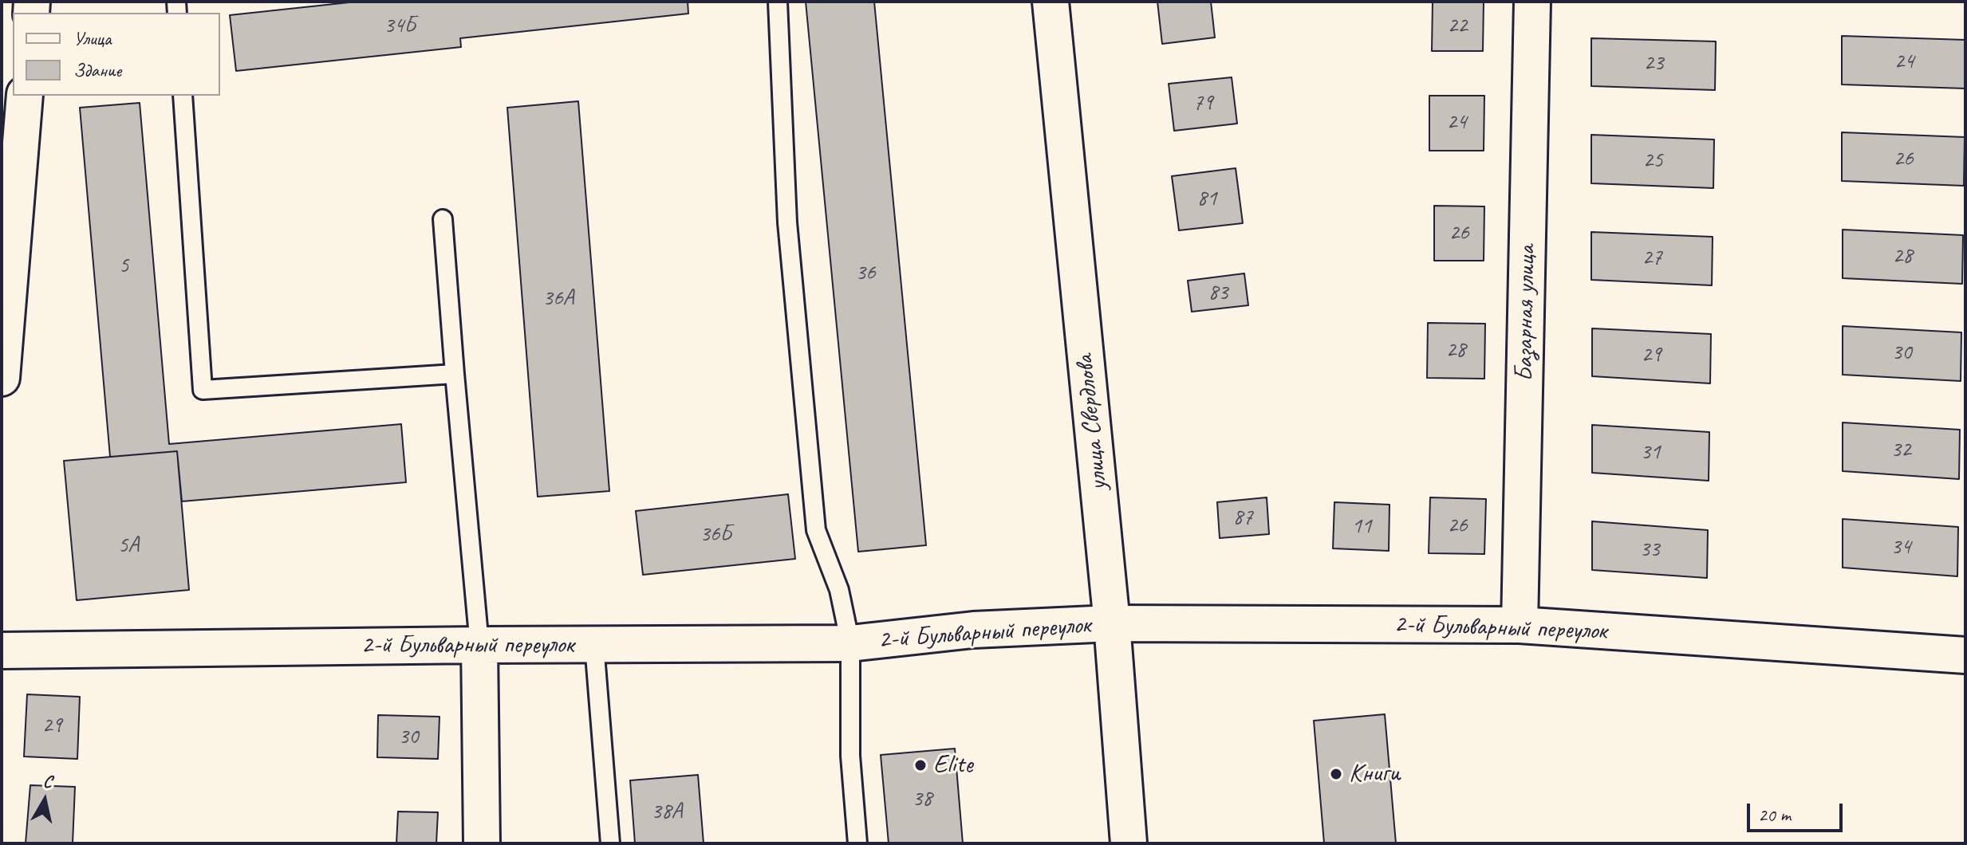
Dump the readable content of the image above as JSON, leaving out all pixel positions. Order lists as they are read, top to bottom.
{
  "streets": {
    "street": ["Базарная улица", "улица Свердлова", "2-й Бульварный переулок"]
  },
  "crossings": [
    ["Базарная улица", "2-й Бульварный переулок"],
    ["улица Свердлова", "2-й Бульварный переулок"]
  ],
  "places": ["Elite", "Книги"],
  "house_numbers": [
    "34Б",
    "22",
    "24",
    "23",
    "79",
    "24",
    "26",
    "25",
    "81",
    "26",
    "28",
    "27",
    "5",
    "36",
    "83",
    "36А",
    "28",
    "30",
    "29",
    "32",
    "31",
    "87",
    "26",
    "11",
    "36Б",
    "5А",
    "34",
    "33",
    "29",
    "30",
    "38",
    "38А"
  ],
  "legend": ["Улица", "Здание"],
  "scale_bar": "20 m",
  "north": "top"
}
